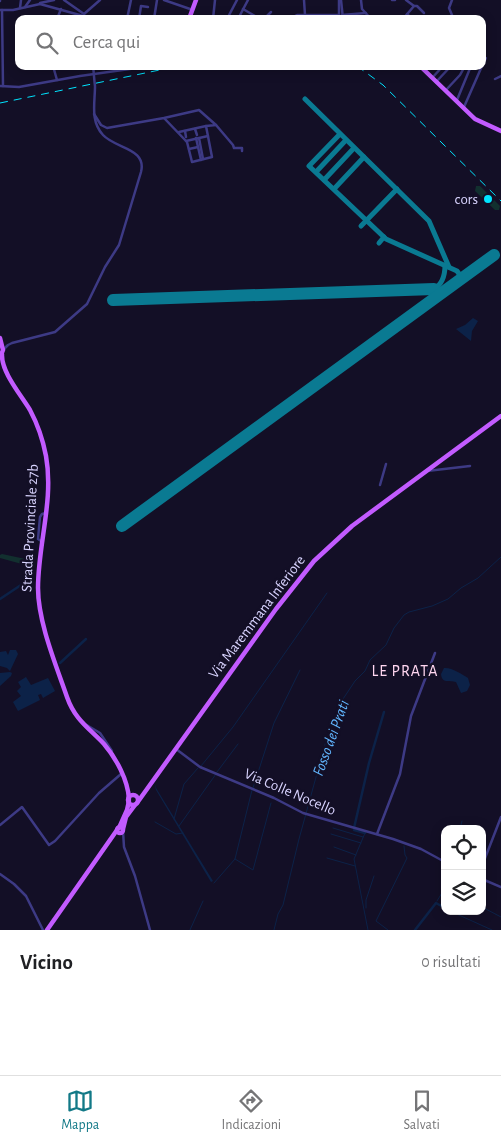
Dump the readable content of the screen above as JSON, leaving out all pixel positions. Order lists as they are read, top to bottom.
{
  "streets": {
    "main road": ["Strada Provinciale 27b", "Via Maremmana Inferiore"],
    "street": ["Via Colle Nocello"]
  },
  "crossings": [
    ["Via Maremmana Inferiore", "Via Colle Nocello"]
  ],
  "districts": ["LE PRATA"],
  "water": ["Fosso dei Prati"],
  "places": ["cors"],
  "page": {
    "search": "Cerca qui",
    "heading": ["Vicino", "0 risultati"],
    "nav": ["Mappa", "Indicazioni", "Salvati"]
  }
}
